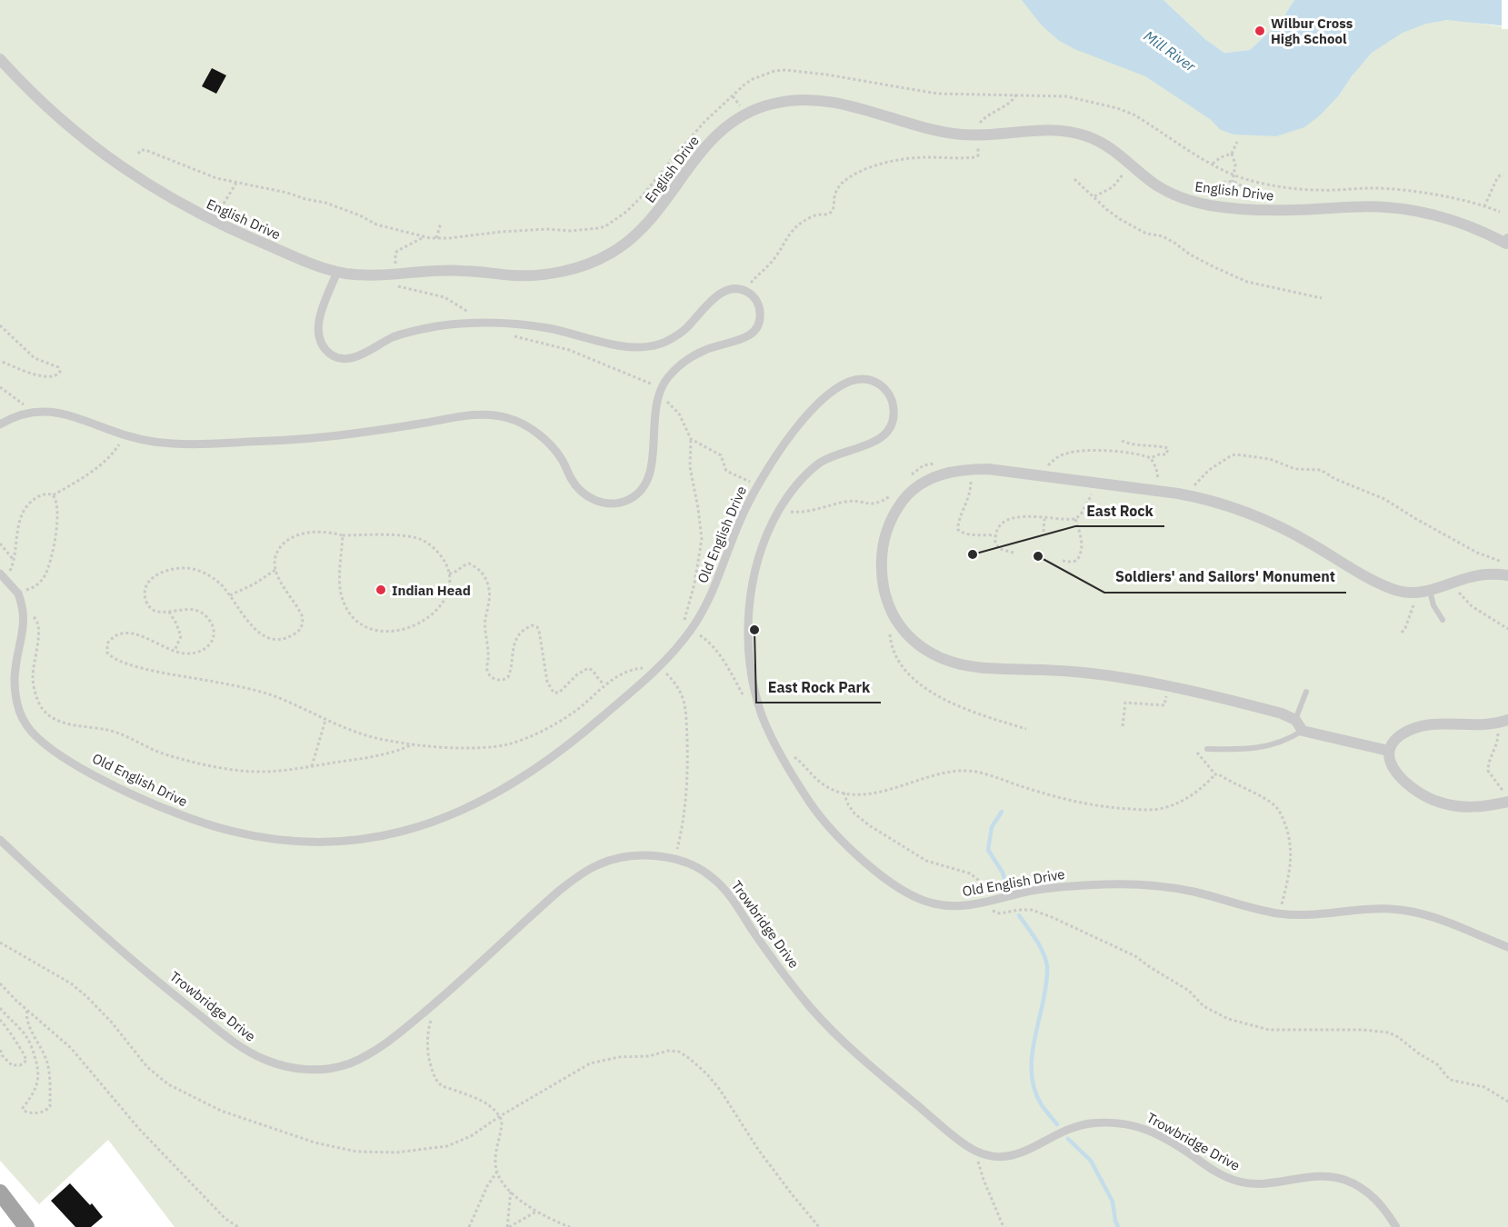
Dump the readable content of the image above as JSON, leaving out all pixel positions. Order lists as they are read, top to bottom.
{
  "streets": {
    "street": ["English Drive", "Old English Drive", "Trowbridge Drive"]
  },
  "water": ["Mill River"],
  "places": [
    "Wilbur Cross High School",
    "East Rock",
    "Soldiers' and Sailors' Monument",
    "Indian Head",
    "East Rock Park"
  ]
}
